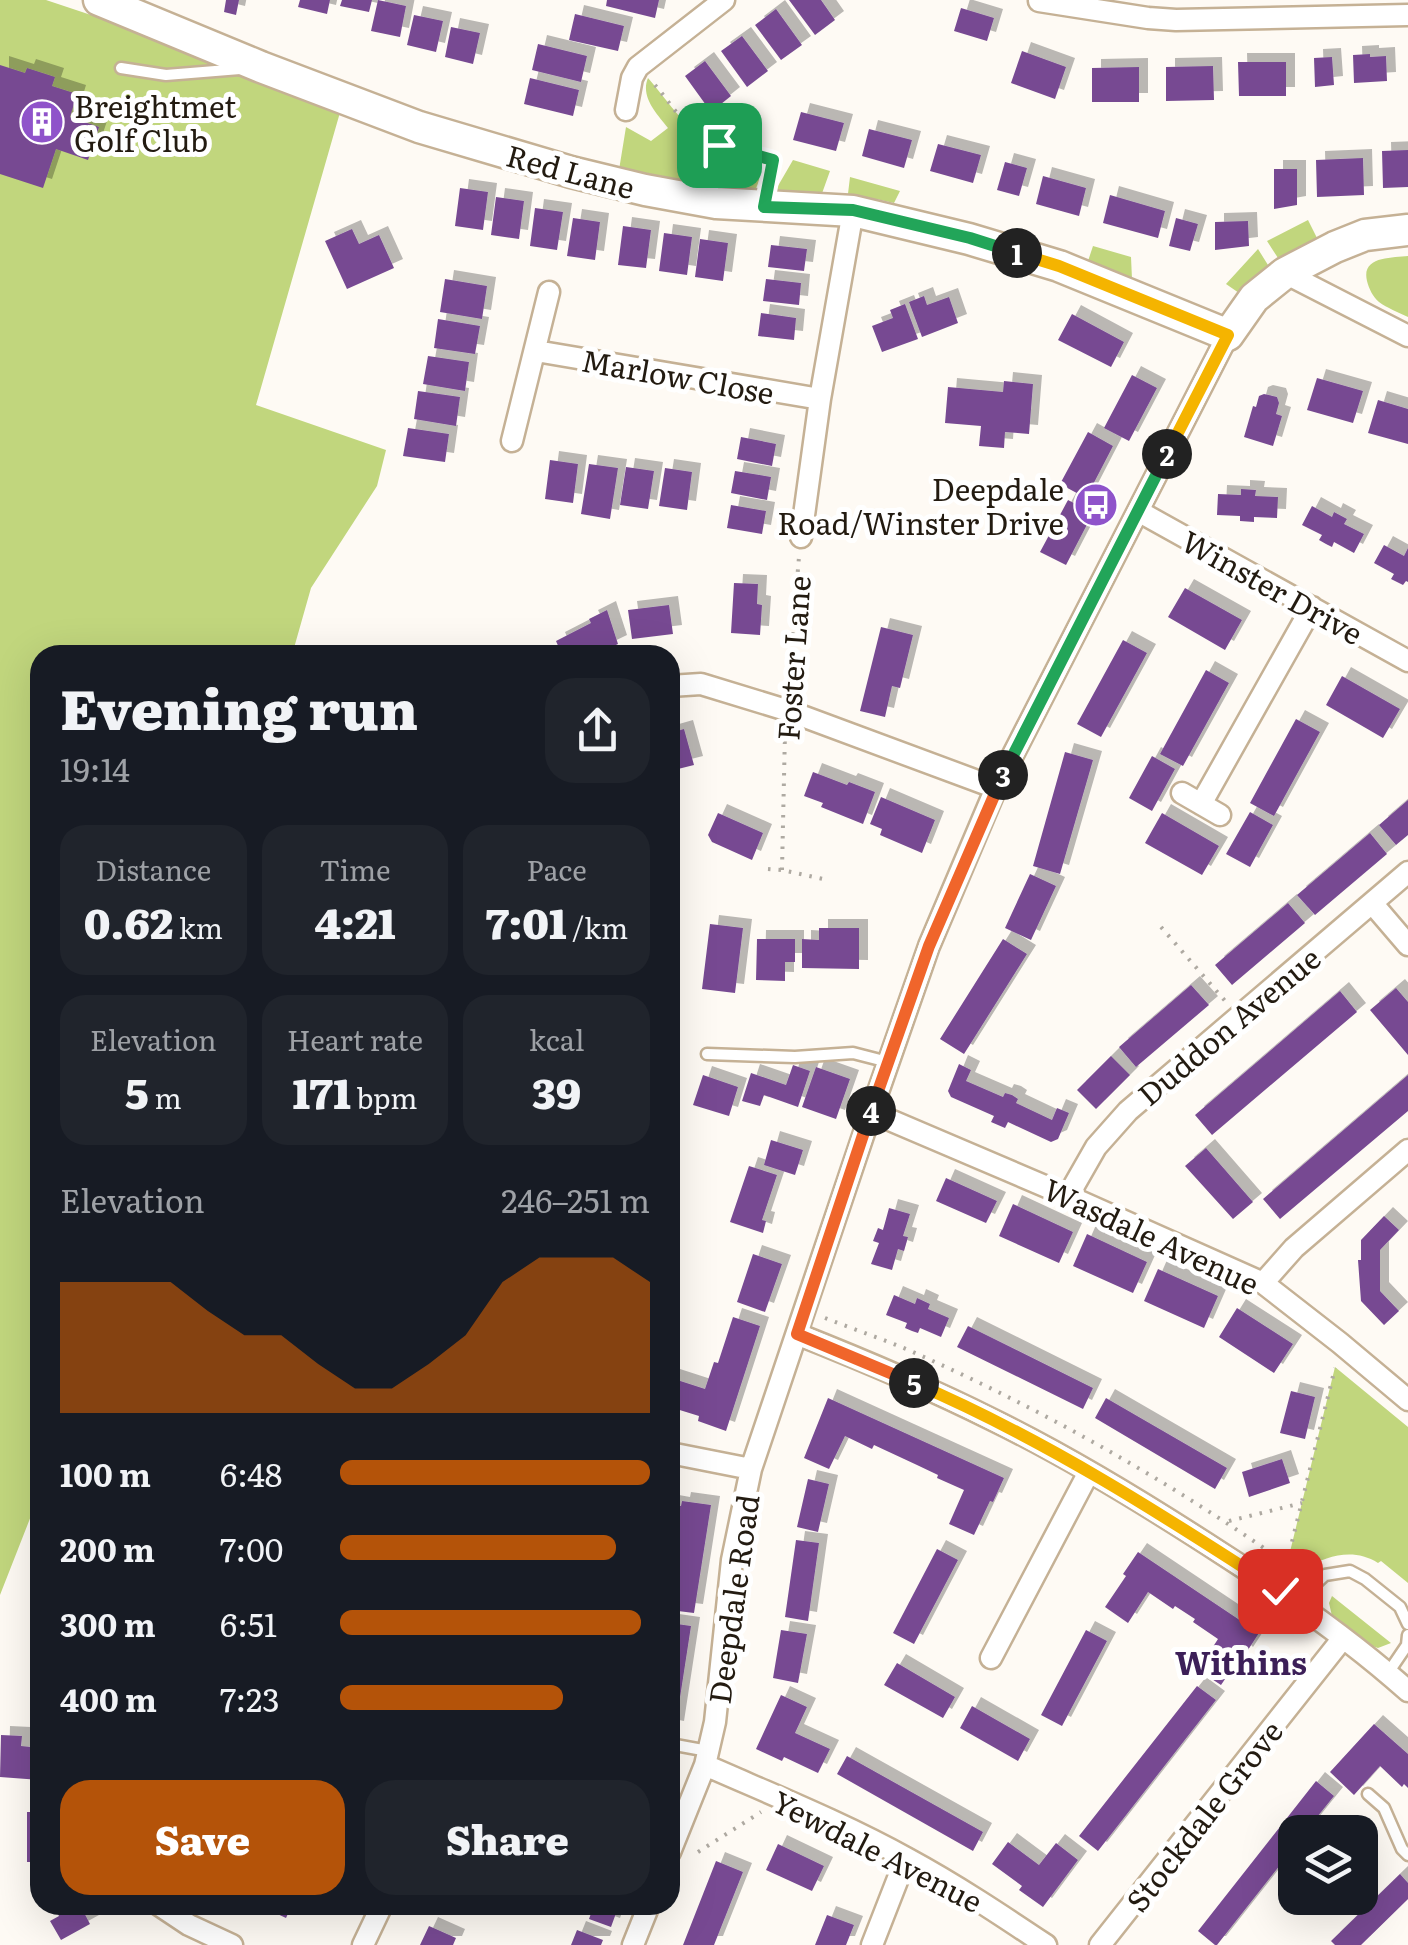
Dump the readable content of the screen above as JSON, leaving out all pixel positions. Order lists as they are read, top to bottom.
{
  "streets": {
    "street": [
      "Red Lane",
      "Marlow Close",
      "Winster Drive",
      "Foster Lane",
      "Duddon Avenue",
      "Wasdale Avenue",
      "Deepdale Road",
      "Stockdale Grove",
      "Yewdale Avenue"
    ]
  },
  "crossings": [
    ["Red Lane", "Foster Lane"],
    ["Red Lane", "Deepdale Road"],
    ["Marlow Close", "Foster Lane"],
    ["Winster Drive", "Deepdale Road"],
    ["Duddon Avenue", "Wasdale Avenue"],
    ["Wasdale Avenue", "Deepdale Road"],
    ["Deepdale Road", "Yewdale Avenue"]
  ],
  "districts": ["Withins"],
  "places": {
    "building": ["Breightmet Golf Club"],
    "bus stop": ["Deepdale Road/Winster Drive"]
  },
  "page": {
    "pins": [
      "1",
      "2",
      "3",
      "4",
      "5"
    ],
    "heading": ["Evening run", "19:14"],
    "stats": [
      ["Distance", "0.62 km"],
      ["Time", "4:21"],
      ["Pace", "7:01 /km"],
      ["Elevation", "5 m"],
      ["Heart rate", "171 bpm"],
      ["kcal", "39"]
    ],
    "chart": ["Elevation", "246–251 m"],
    "list": [
      {
        "name": "100 m",
        "note": "6:48"
      },
      {
        "name": "200 m",
        "note": "7:00"
      },
      {
        "name": "300 m",
        "note": "6:51"
      },
      {
        "name": "400 m",
        "note": "7:23"
      }
    ],
    "buttons": ["Save", "Share"]
  }
}
